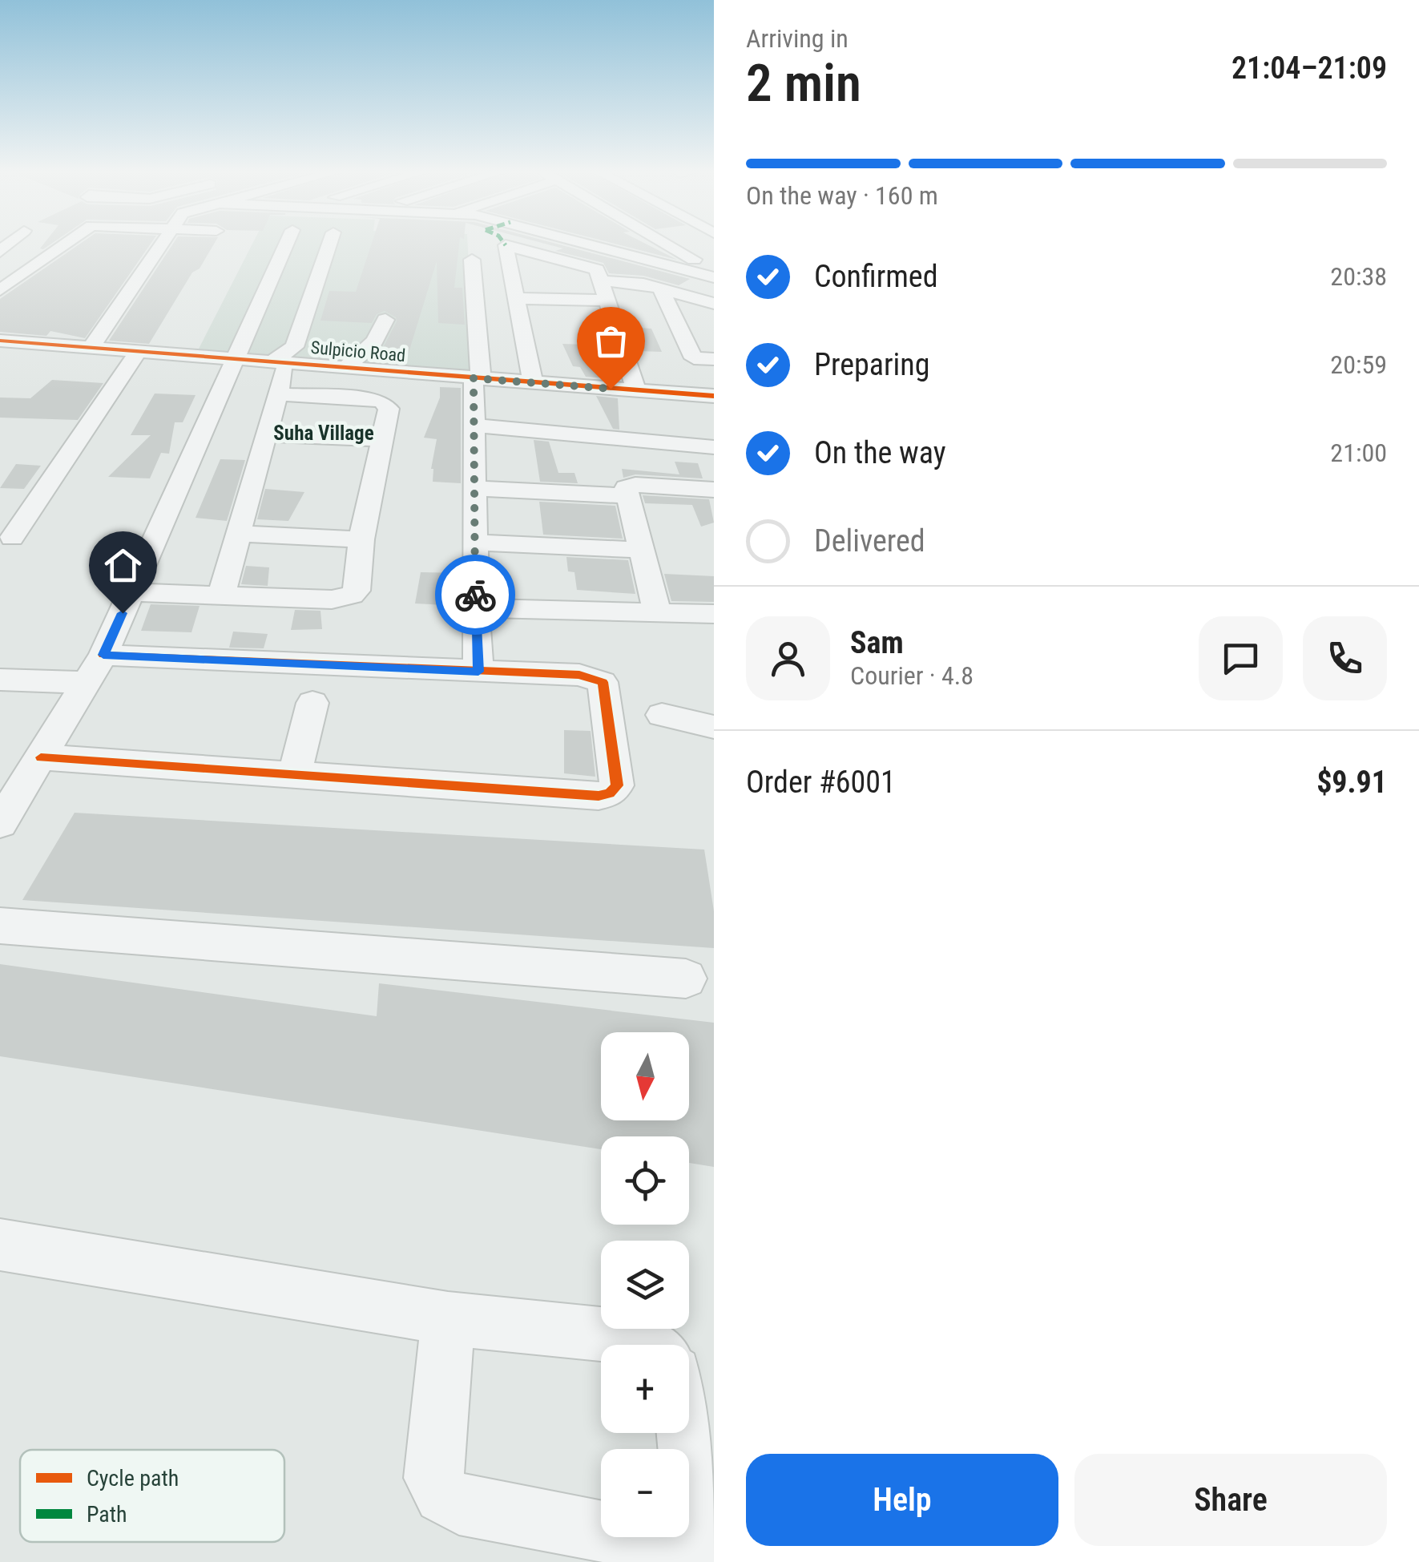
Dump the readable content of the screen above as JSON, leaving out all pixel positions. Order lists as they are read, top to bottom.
{
  "streets": {
    "street": ["Sulpicio Road"]
  },
  "districts": ["Suha Village"],
  "legend": ["Cycle path", "Path"],
  "north": "bottom",
  "page": {
    "heading": ["2 min", "Arriving in", "21:04–21:09"],
    "panel": [
      "Sam",
      "Courier · 4.8",
      "Order #6001",
      "$9.91"
    ],
    "bar": "On the way · 160 m",
    "list": [
      ["Confirmed", "20:38"],
      ["Preparing", "20:59"],
      ["On the way", "21:00"],
      "Delivered"
    ],
    "map_buttons": ["+", "−"],
    "buttons": ["Help", "Share"]
  }
}
